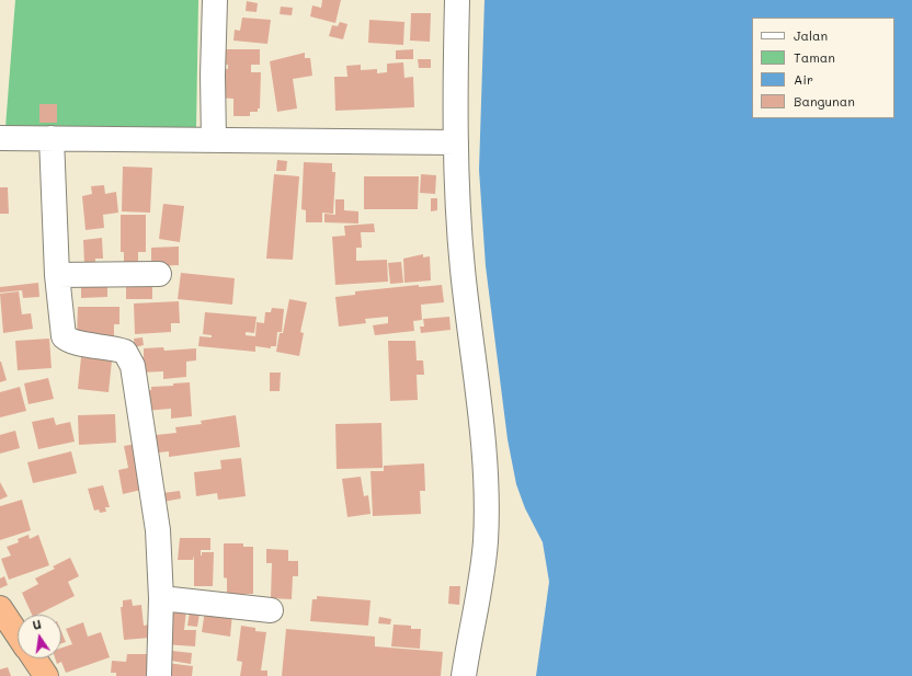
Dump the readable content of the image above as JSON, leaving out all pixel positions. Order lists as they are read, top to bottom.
{
  "legend": [
    "Jalan",
    "Taman",
    "Air",
    "Bangunan"
  ],
  "north": "top"
}
